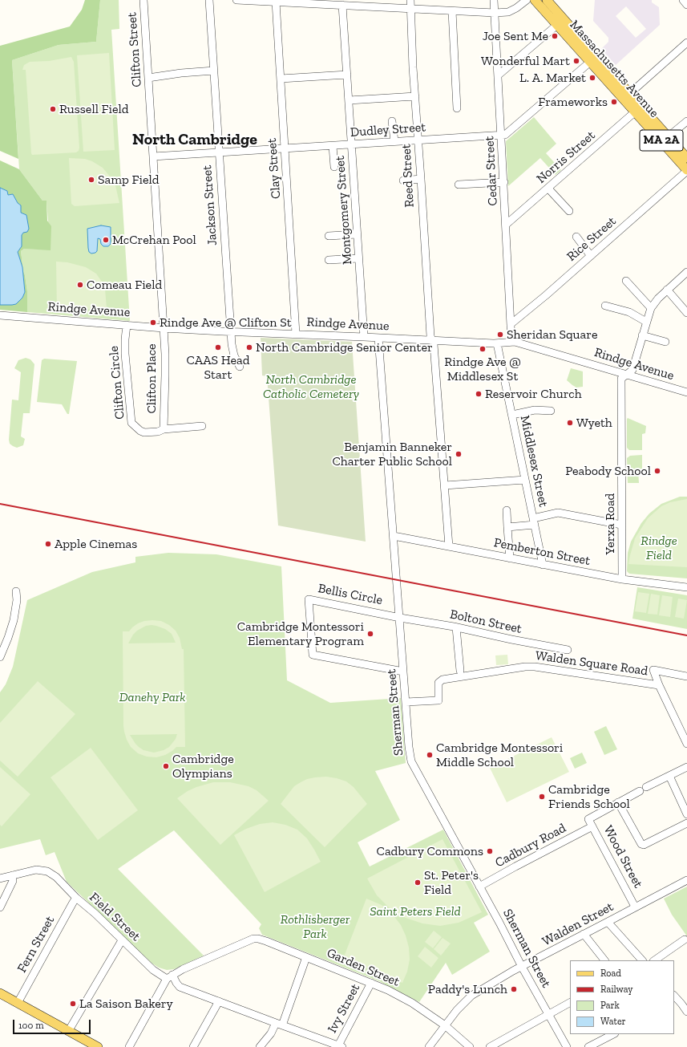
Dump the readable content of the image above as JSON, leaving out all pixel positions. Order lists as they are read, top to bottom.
{
  "streets": {
    "main road": ["Massachusetts Avenue", "MA 2A"],
    "street": [
      "Clifton Street",
      "Dudley Street",
      "Norris Street",
      "Clay Street",
      "Cedar Street",
      "Reed Street",
      "Jackson Street",
      "Montgomery Street",
      "Rice Street",
      "Rindge Avenue",
      "Clifton Place",
      "Clifton Circle",
      "Middlesex Street",
      "Yerxa Road",
      "Pemberton Street",
      "Bellis Circle",
      "Bolton Street",
      "Walden Square Road",
      "Sherman Street",
      "Cadbury Road",
      "Wood Street",
      "Field Street",
      "Walden Street",
      "Fern Street",
      "Garden Street",
      "Ivy Street"
    ]
  },
  "crossings": [
    ["Clifton Street", "Dudley Street"],
    ["Clifton Street", "Rindge Avenue"],
    ["Clifton Street", "Clifton Place"],
    ["Massachusetts Avenue", "Dudley Street"],
    ["Massachusetts Avenue", "Norris Street"],
    ["Massachusetts Avenue", "Rice Street"],
    ["Dudley Street", "Clay Street"],
    ["Dudley Street", "Cedar Street"],
    ["Dudley Street", "Reed Street"],
    ["Dudley Street", "Jackson Street"],
    ["Dudley Street", "Montgomery Street"],
    ["Norris Street", "Cedar Street"],
    ["Clay Street", "Rindge Avenue"],
    ["Cedar Street", "Rice Street"],
    ["Cedar Street", "Rindge Avenue"],
    ["Reed Street", "Rindge Avenue"],
    ["Reed Street", "Pemberton Street"],
    ["Jackson Street", "Rindge Avenue"],
    ["Montgomery Street", "Rindge Avenue"],
    ["Rindge Avenue", "Clifton Place"],
    ["Rindge Avenue", "Clifton Circle"],
    ["Rindge Avenue", "Middlesex Street"],
    ["Rindge Avenue", "Yerxa Road"],
    ["Rindge Avenue", "Sherman Street"],
    ["Clifton Place", "Clifton Circle"],
    ["Middlesex Street", "Pemberton Street"],
    ["Yerxa Road", "Pemberton Street"],
    ["Pemberton Street", "Sherman Street"],
    ["Bellis Circle", "Bolton Street"],
    ["Bellis Circle", "Sherman Street"],
    ["Bolton Street", "Sherman Street"],
    ["Walden Square Road", "Sherman Street"],
    ["Sherman Street", "Cadbury Road"],
    ["Sherman Street", "Walden Street"],
    ["Cadbury Road", "Wood Street"],
    ["Wood Street", "Walden Street"],
    ["Field Street", "Fern Street"],
    ["Field Street", "Garden Street"],
    ["Field Street", "Ivy Street"],
    ["Walden Street", "Garden Street"],
    ["Garden Street", "Ivy Street"]
  ],
  "districts": ["North Cambridge"],
  "parks": [
    "North Cambridge Catholic Cemetery",
    "Rindge Field",
    "Danehy Park",
    "Saint Peters Field",
    "Rothlisberger Park"
  ],
  "places": [
    "Joe Sent Me",
    "Wonderful Mart",
    "L. A. Market",
    "Frameworks",
    "Russell Field",
    "Samp Field",
    "McCrehan Pool",
    "Comeau Field",
    "Rindge Ave @ Clifton St",
    "Sheridan Square",
    "CAAS Head Start",
    "North Cambridge Senior Center",
    "Rindge Ave @ Middlesex St",
    "Reservoir Church",
    "Wyeth",
    "Benjamin Banneker Charter Public School",
    "Peabody School",
    "Apple Cinemas",
    "Cambridge Montessori Elementary Program",
    "Cambridge Montessori Middle School",
    "Cambridge Olympians",
    "Cambridge Friends School",
    "Cadbury Commons",
    "St. Peter's Field",
    "Paddy's Lunch",
    "La Saison Bakery"
  ],
  "legend": [
    "Road",
    "Railway",
    "Park",
    "Water"
  ],
  "scale_bar": "100 m"
}
